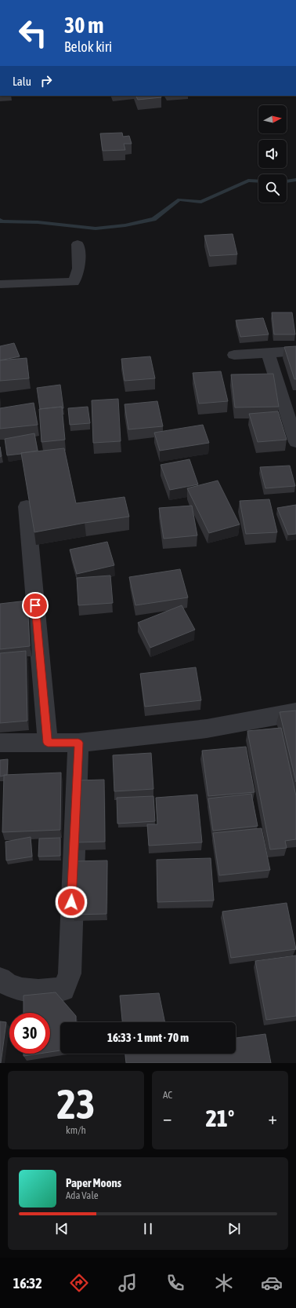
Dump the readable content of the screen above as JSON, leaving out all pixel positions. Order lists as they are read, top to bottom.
{
  "north": "right",
  "page": {
    "turn": ["30 m", "Belok kiri"],
    "then": "Lalu",
    "limit": "30",
    "trip": "16:33 · 1 mnt · 70 m",
    "tile": [
      ["23", "km/h"],
      "AC"
    ],
    "heat": ["−", "21°", "+"],
    "song": ["Paper Moons", "Ada Vale"],
    "tabs": "16:32"
  }
}
